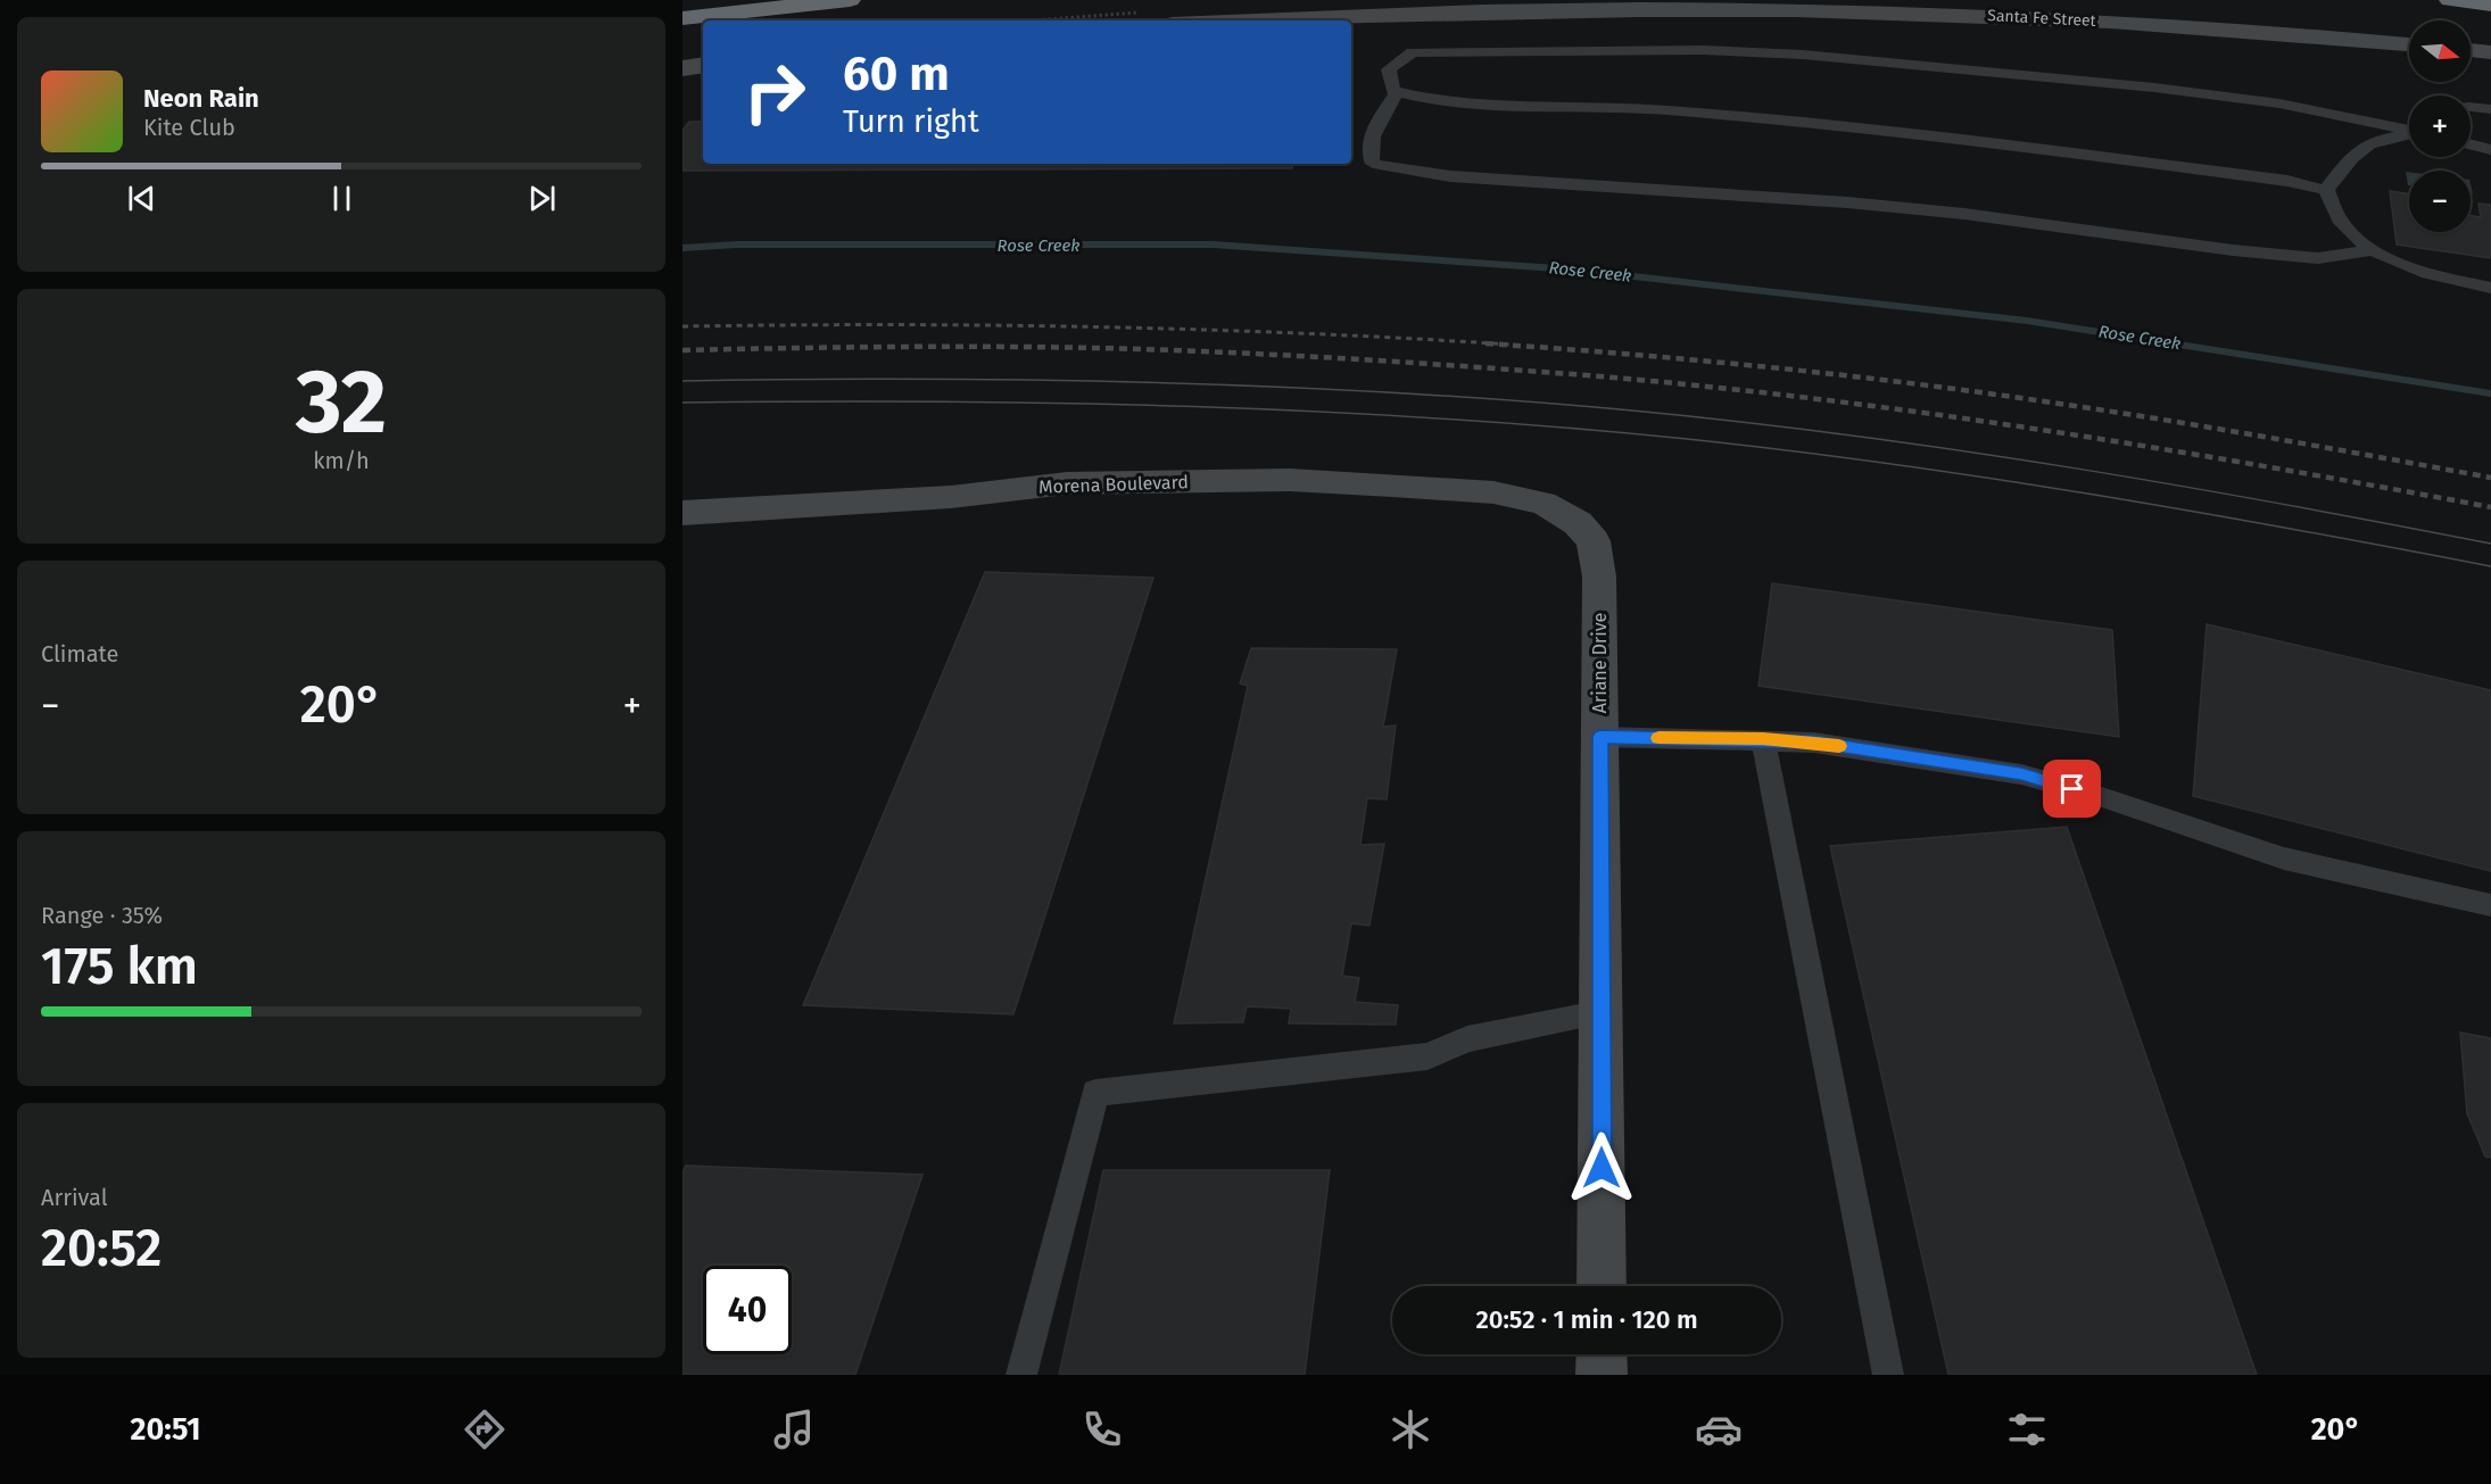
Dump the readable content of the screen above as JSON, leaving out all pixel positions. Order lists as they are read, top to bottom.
{
  "streets": {
    "street": ["Santa Fe Street", "Morena Boulevard", "Ariane Drive"]
  },
  "crossings": [
    ["Morena Boulevard", "Ariane Drive"]
  ],
  "water": ["Rose Creek"],
  "north": "right",
  "page": {
    "map_buttons": ["+", "−"],
    "turn": ["60 m", "Turn right"],
    "song": ["Neon Rain", "Kite Club"],
    "tile": [
      ["32", "km/h"],
      "Climate",
      ["Range · 35%", "175 km"],
      ["Arrival", "20:52"]
    ],
    "heat": ["−", "20°", "+"],
    "limit": "40",
    "trip": "20:52 · 1 min · 120 m",
    "tabs": ["20:51", "20°"]
  }
}
